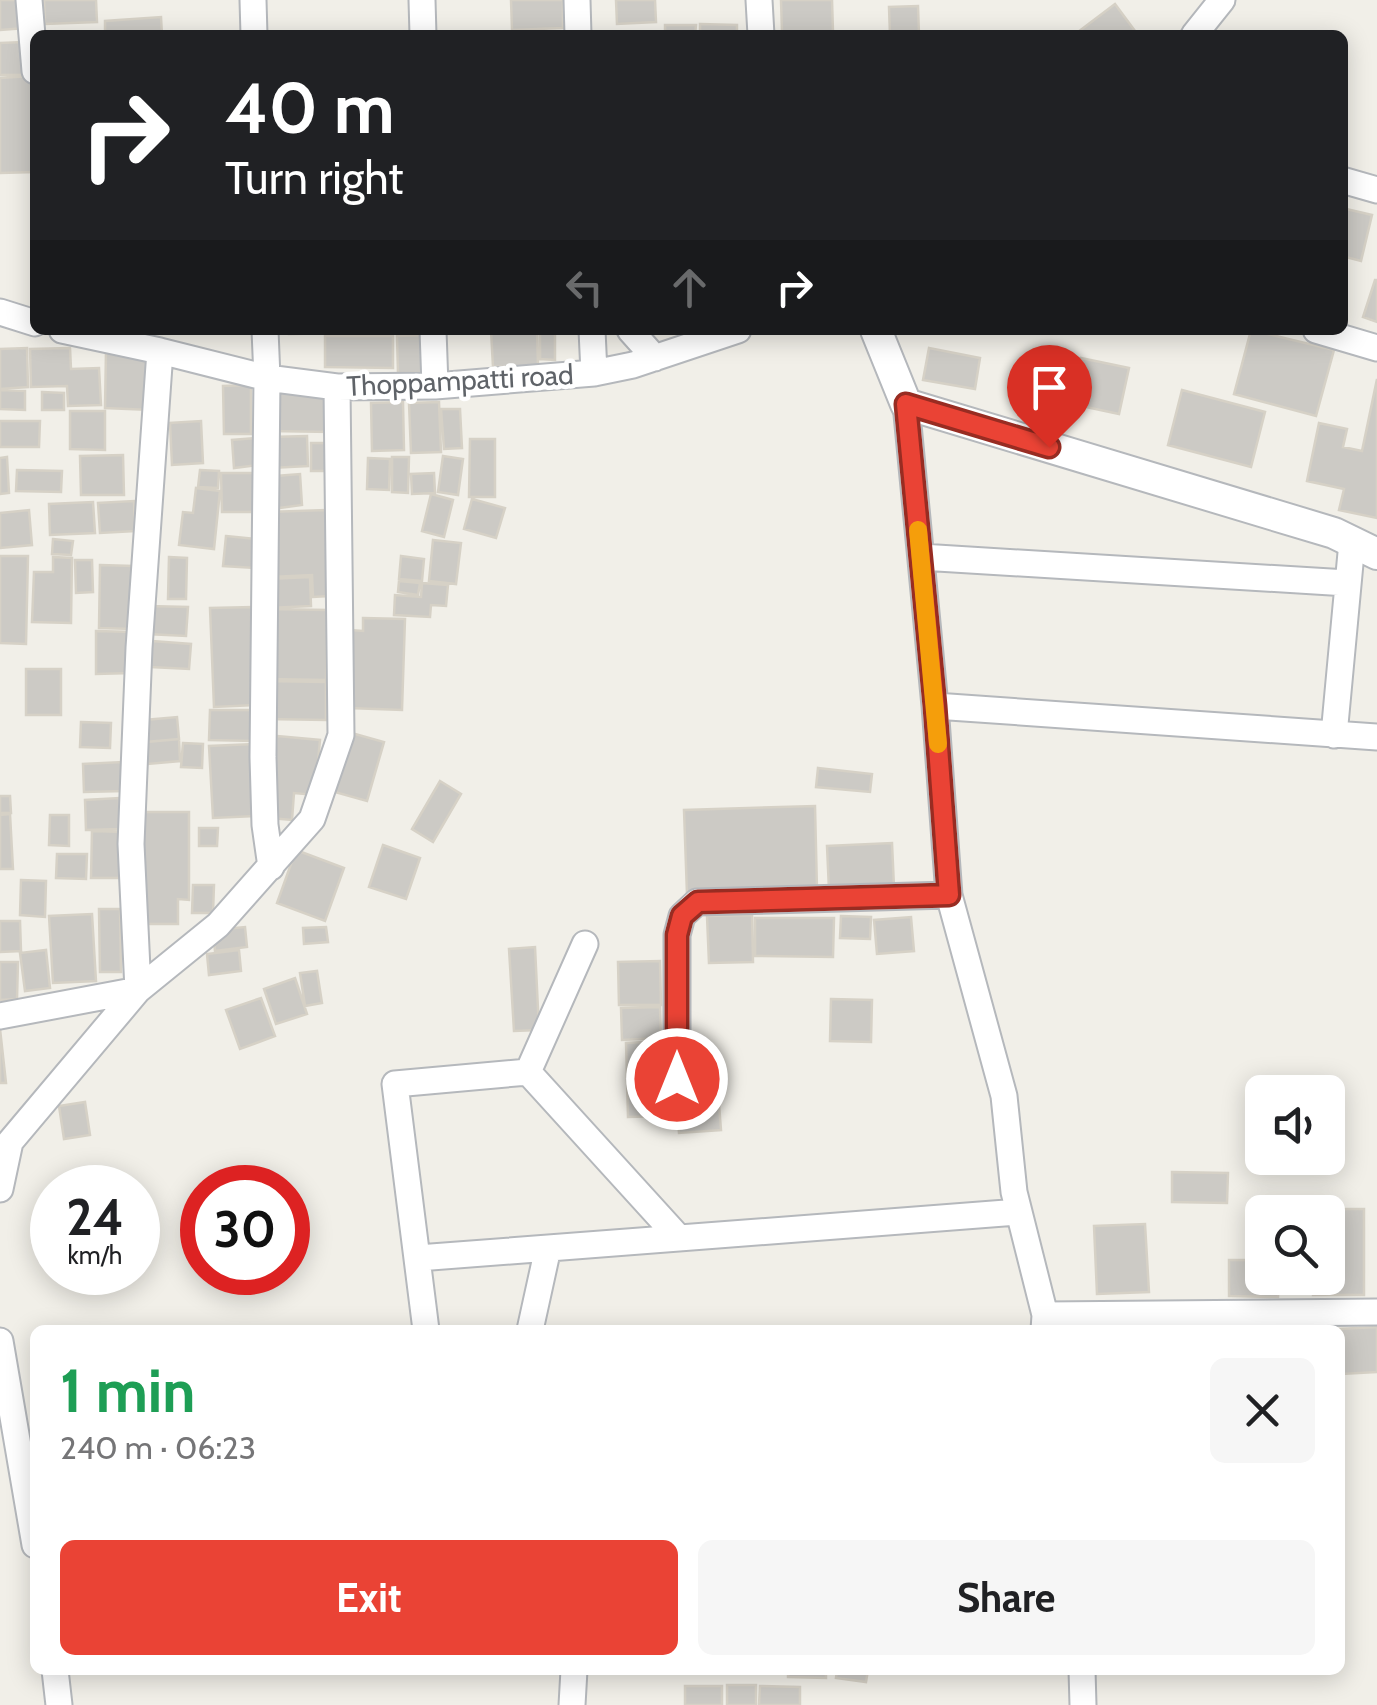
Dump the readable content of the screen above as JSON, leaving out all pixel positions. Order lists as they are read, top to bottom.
{
  "streets": {
    "street": ["Thoppampatti road"]
  },
  "page": {
    "turn": ["40 m", "Turn right"],
    "speed": "24 km/h",
    "limit": "30",
    "heading": ["1 min", "240 m · 06:23"],
    "buttons": ["Exit", "Share"]
  }
}
